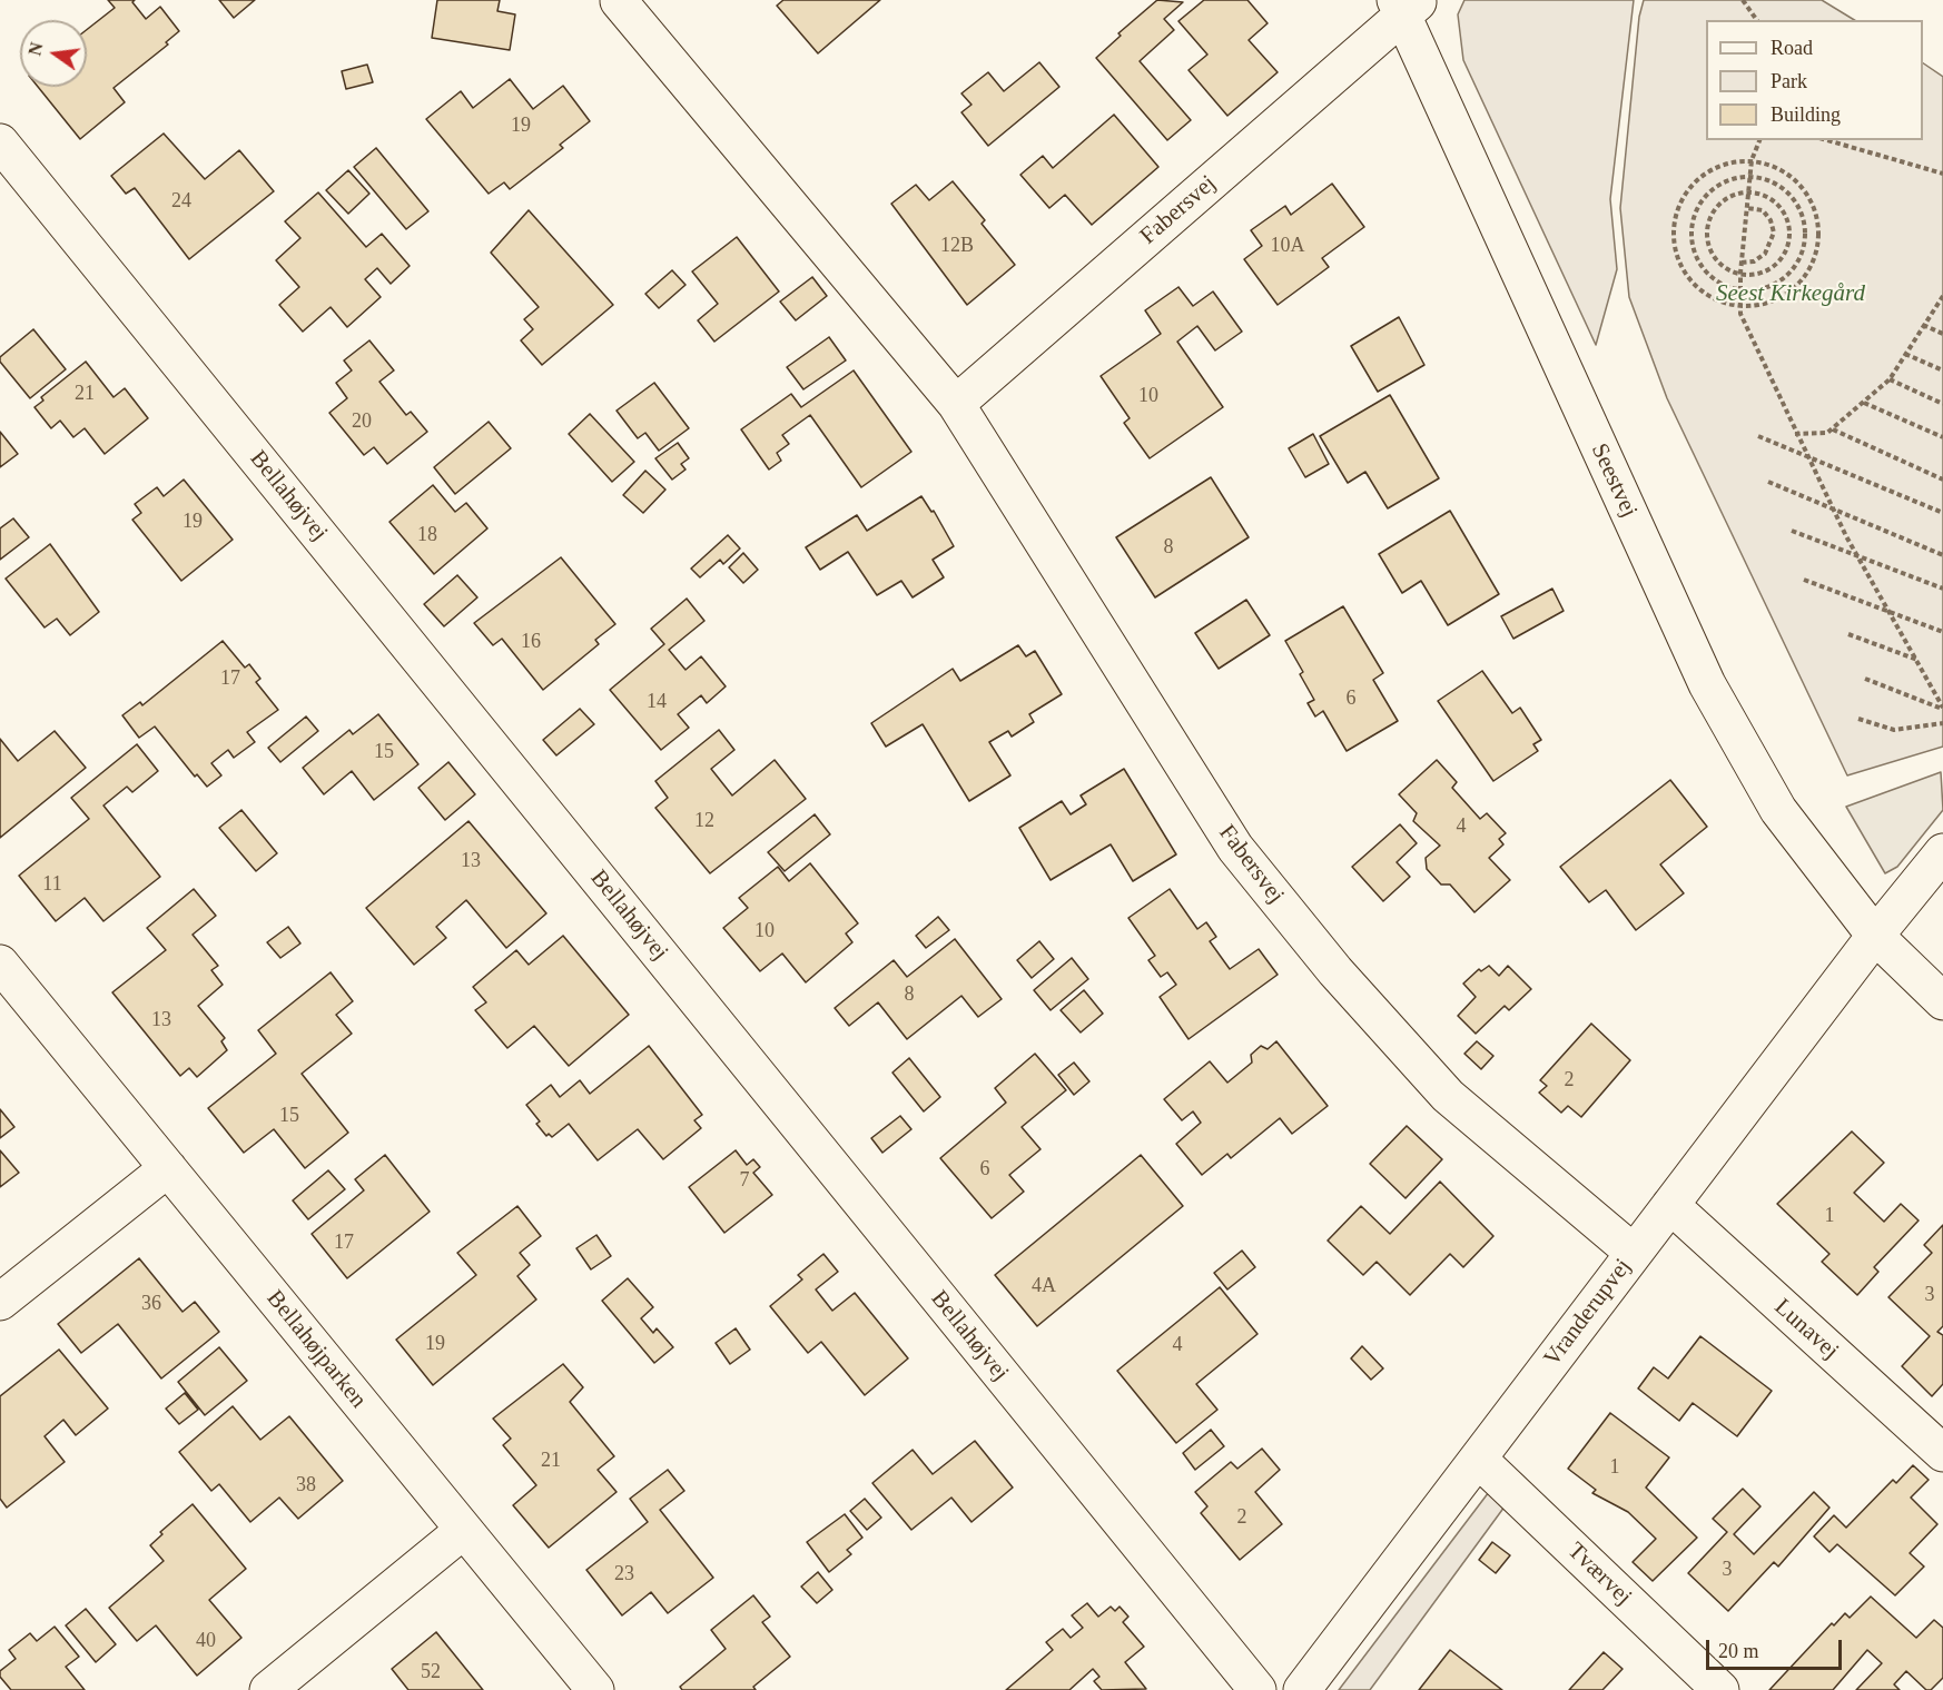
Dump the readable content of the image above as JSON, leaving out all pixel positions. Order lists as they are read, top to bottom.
{
  "streets": {
    "street": [
      "Fabersvej",
      "Seestvej",
      "Bellahøjvej",
      "Vranderupvej",
      "Lunavej",
      "Bellahøjparken",
      "Tværvej"
    ]
  },
  "crossings": [
    ["Fabersvej", "Seestvej"],
    ["Fabersvej", "Vranderupvej"],
    ["Seestvej", "Vranderupvej"],
    ["Vranderupvej", "Lunavej"],
    ["Vranderupvej", "Tværvej"]
  ],
  "parks": ["Seest Kirkegård"],
  "house_numbers": [
    "19",
    "24",
    "12B",
    "10A",
    "21",
    "10",
    "20",
    "19",
    "18",
    "8",
    "16",
    "17",
    "6",
    "14",
    "15",
    "12",
    "4",
    "13",
    "11",
    "10",
    "8",
    "13",
    "2",
    "15",
    "6",
    "7",
    "1",
    "17",
    "4A",
    "3",
    "36",
    "19",
    "4",
    "21",
    "1",
    "38",
    "2",
    "3",
    "23",
    "40",
    "52"
  ],
  "legend": ["Road", "Park", "Building"],
  "scale_bar": "20 m",
  "north": "left"
}
